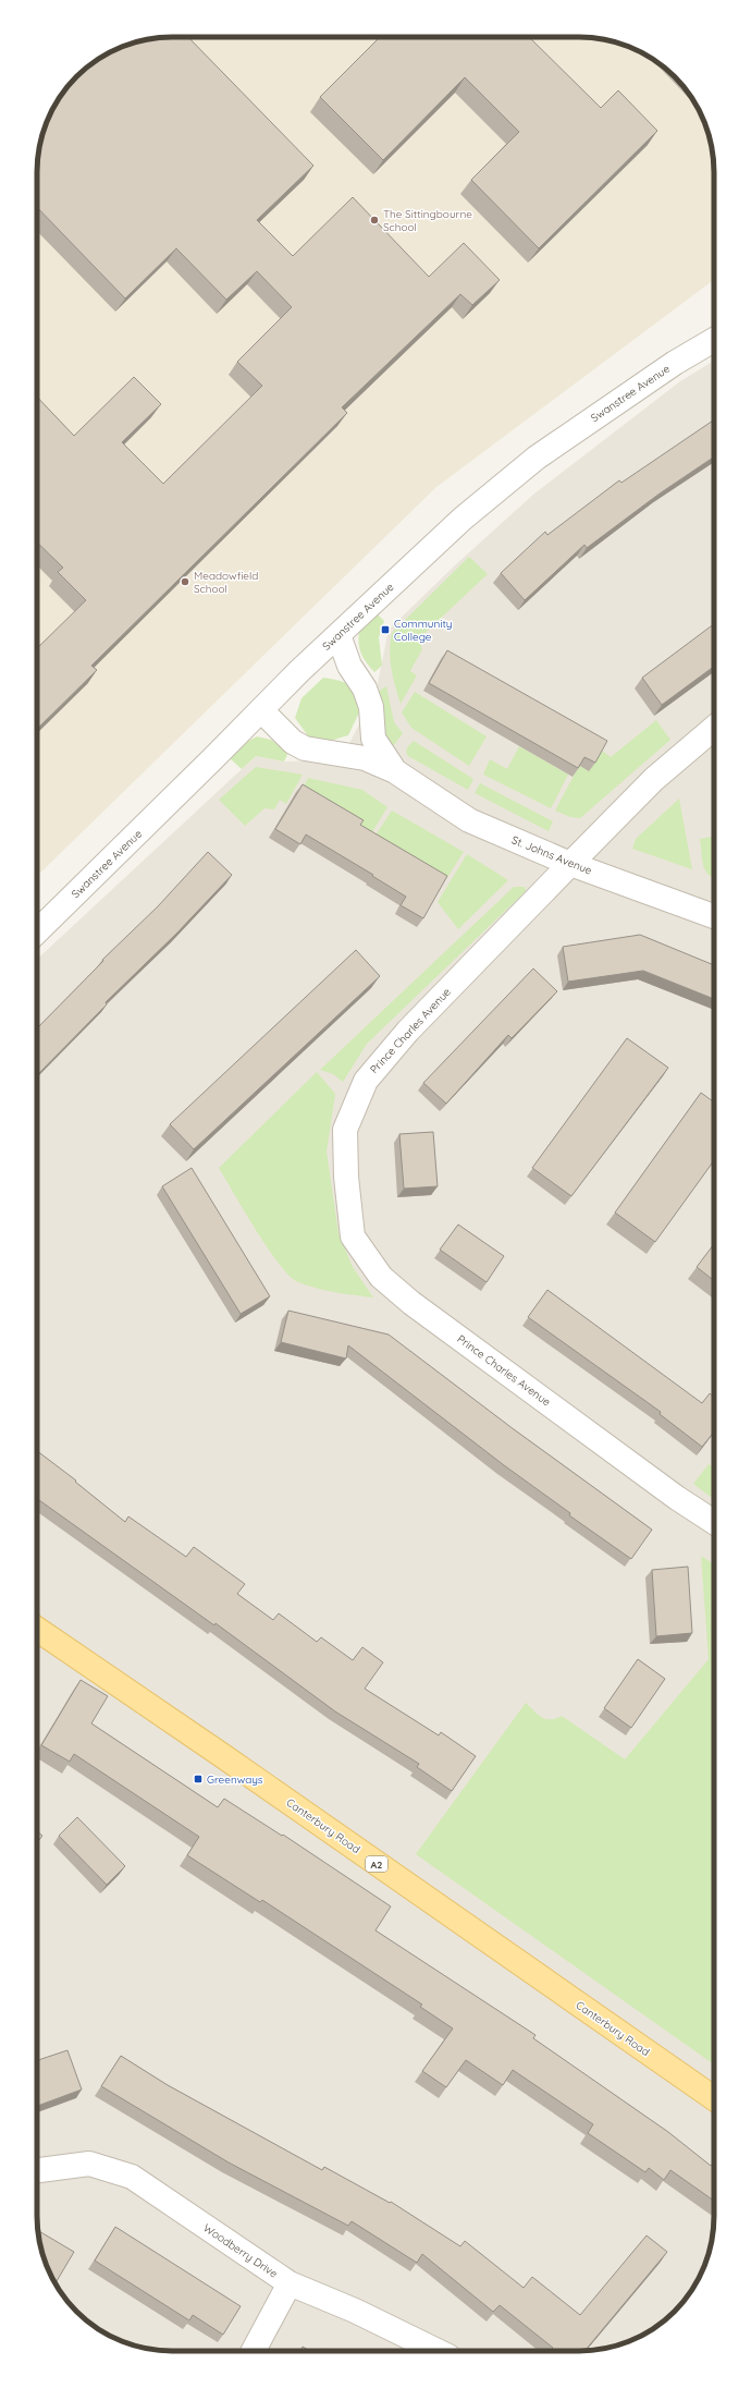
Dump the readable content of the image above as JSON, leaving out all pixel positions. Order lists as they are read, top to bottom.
{
  "streets": {
    "main road": ["Canterbury Road", "A2"],
    "street": [
      "Swanstree Avenue",
      "St. Johns Avenue",
      "Prince Charles Avenue",
      "Woodberry Drive"
    ]
  },
  "crossings": [
    ["Swanstree Avenue", "St. Johns Avenue"],
    ["St. Johns Avenue", "Prince Charles Avenue"]
  ],
  "places": {
    "other": ["The Sittingbourne School", "Meadowfield School"],
    "transit": ["Community College", "Greenways"]
  }
}
